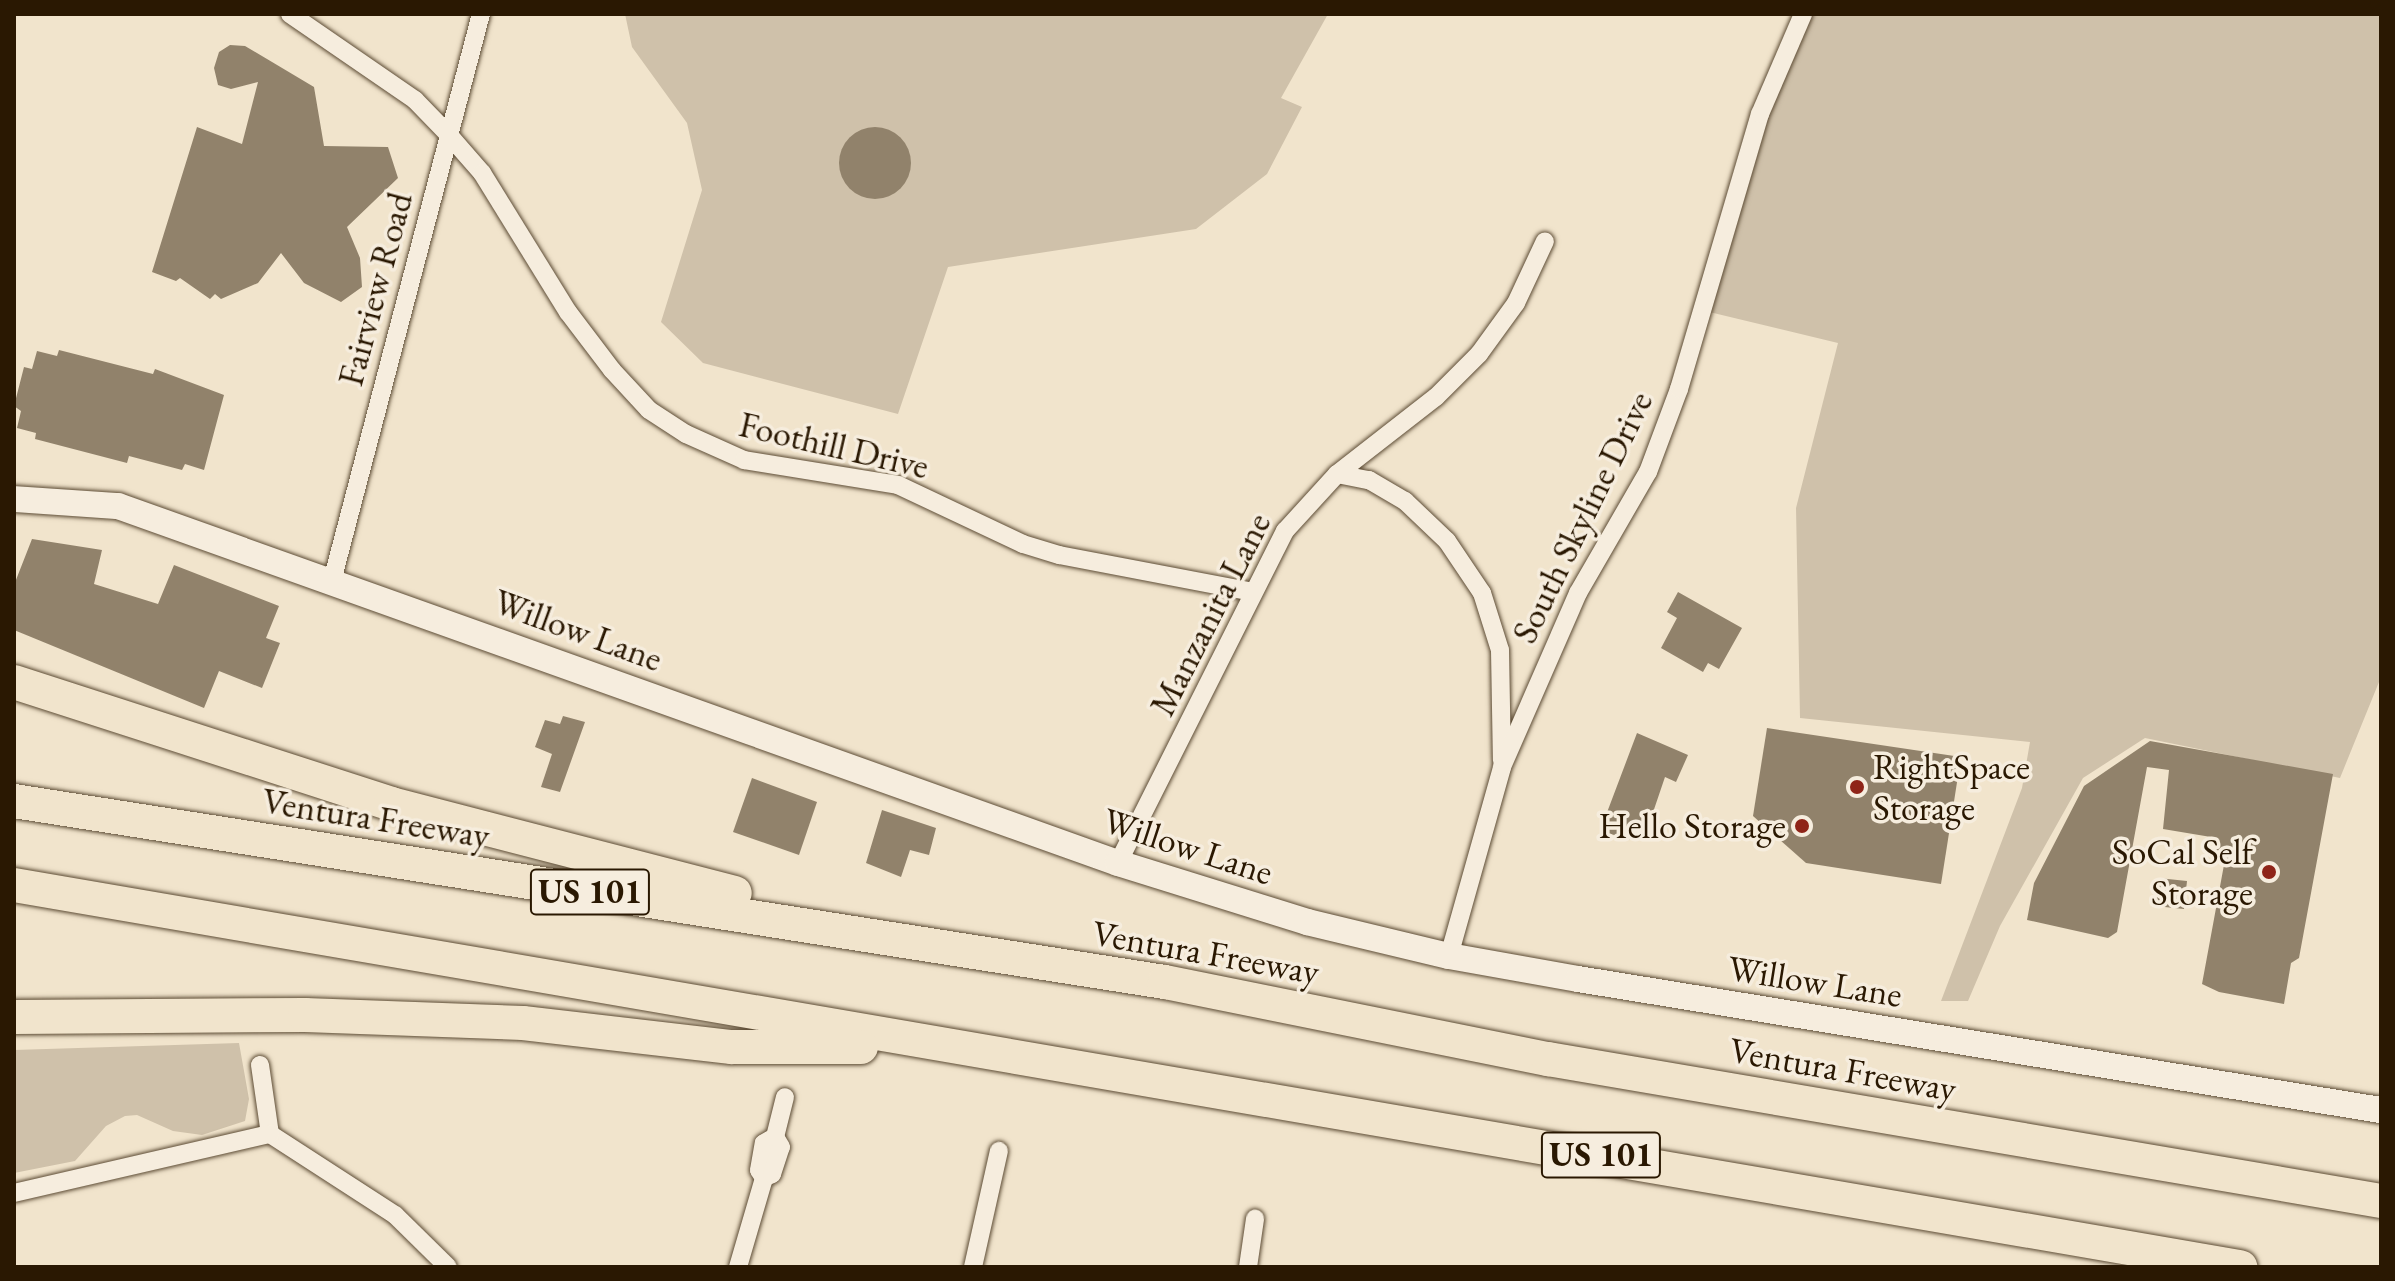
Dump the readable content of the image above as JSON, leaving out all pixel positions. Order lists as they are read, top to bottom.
{
  "streets": {
    "highway": ["Ventura Freeway", "US 101"],
    "street": [
      "Fairview Road",
      "Foothill Drive",
      "South Skyline Drive",
      "Manzanita Lane",
      "Willow Lane"
    ]
  },
  "crossings": [
    ["Fairview Road", "Foothill Drive"],
    ["Fairview Road", "Willow Lane"],
    ["Foothill Drive", "Manzanita Lane"],
    ["South Skyline Drive", "Willow Lane"],
    ["Manzanita Lane", "Willow Lane"]
  ],
  "places": ["RightSpace Storage", "Hello Storage", "SoCal Self Storage"]
}
